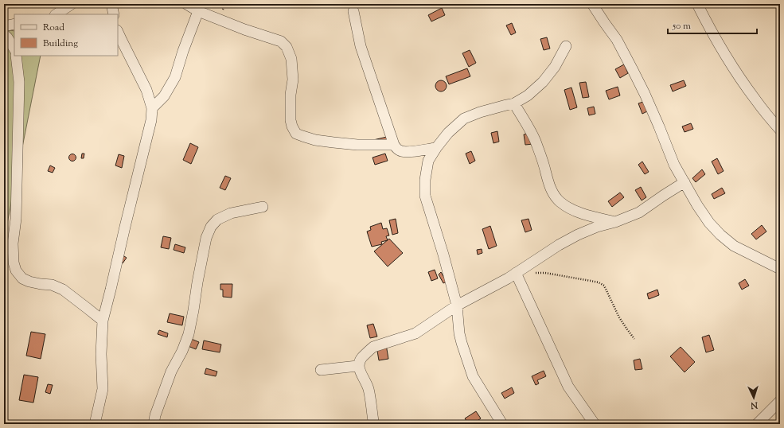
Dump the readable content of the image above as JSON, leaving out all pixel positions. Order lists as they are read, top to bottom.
{
  "legend": ["Road", "Building"],
  "scale_bar": "50 m",
  "north": "bottom"
}
